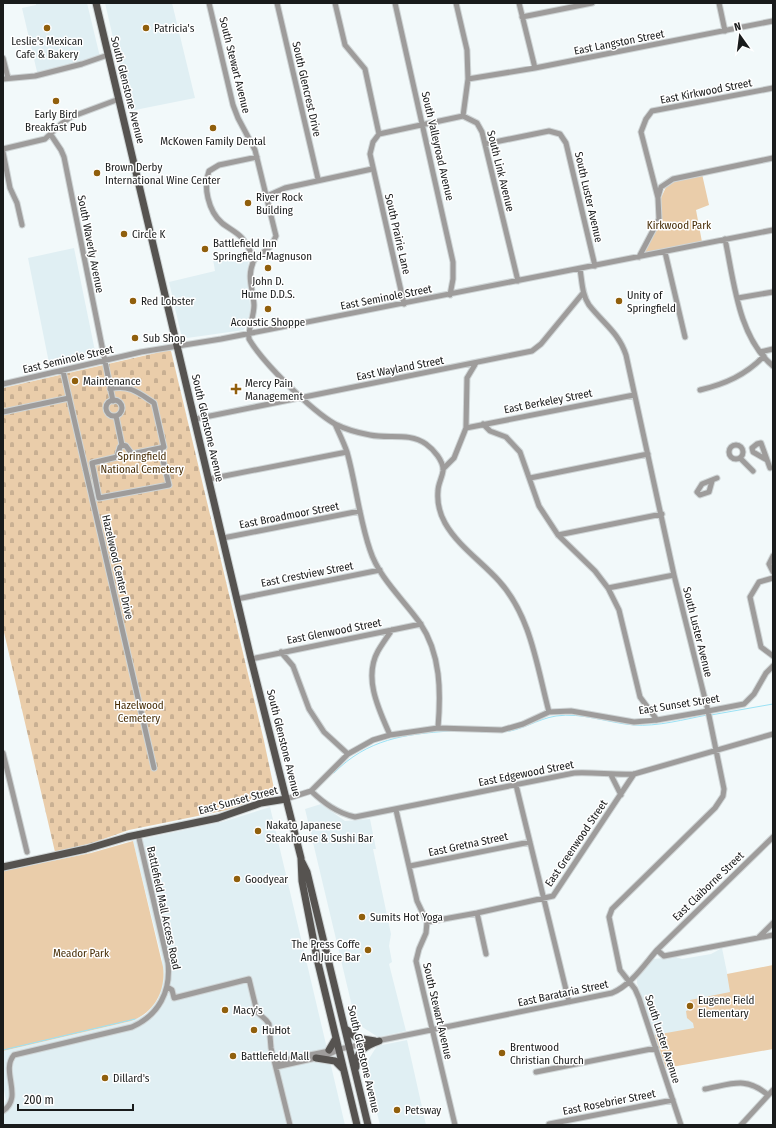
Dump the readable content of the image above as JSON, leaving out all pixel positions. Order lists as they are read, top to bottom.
{
  "streets": {
    "main road": ["South Glenstone Avenue", "East Sunset Street"],
    "street": [
      "East Langston Street",
      "South Stewart Avenue",
      "South Glencrest Drive",
      "East Kirkwood Street",
      "South Valleyroad Avenue",
      "South Link Avenue",
      "South Luster Avenue",
      "South Prairie Lane",
      "South Waverly Avenue",
      "East Seminole Street",
      "East Wayland Street",
      "East Berkeley Street",
      "East Broadmoor Street",
      "Hazelwood Center Drive",
      "East Crestview Street",
      "East Glenwood Street",
      "East Edgewood Street",
      "East Greenwood Street",
      "East Gretna Street",
      "East Claiborne Street",
      "Battlefield Mall Access Road",
      "East Barataria Street",
      "East Rosebrier Street"
    ]
  },
  "crossings": [
    ["South Stewart Avenue", "East Greenwood Street"],
    ["South Stewart Avenue", "East Barataria Street"],
    ["South Glenstone Avenue", "East Seminole Street"],
    ["South Glenstone Avenue", "East Wayland Street"],
    ["South Glenstone Avenue", "East Broadmoor Street"],
    ["South Glenstone Avenue", "East Crestview Street"],
    ["South Glenstone Avenue", "East Glenwood Street"],
    ["South Glenstone Avenue", "East Sunset Street"],
    ["South Glenstone Avenue", "East Barataria Street"],
    ["South Valleyroad Avenue", "East Seminole Street"],
    ["South Link Avenue", "South Luster Avenue"],
    ["South Link Avenue", "East Seminole Street"],
    ["South Luster Avenue", "East Seminole Street"],
    ["South Luster Avenue", "East Wayland Street"],
    ["South Luster Avenue", "East Berkeley Street"],
    ["South Luster Avenue", "East Sunset Street"],
    ["South Luster Avenue", "East Edgewood Street"],
    ["South Luster Avenue", "East Barataria Street"],
    ["South Luster Avenue", "East Rosebrier Street"],
    ["South Prairie Lane", "East Seminole Street"],
    ["South Waverly Avenue", "East Seminole Street"],
    ["East Seminole Street", "Hazelwood Center Drive"],
    ["East Sunset Street", "East Edgewood Street"],
    ["East Sunset Street", "Battlefield Mall Access Road"],
    ["East Edgewood Street", "East Greenwood Street"],
    ["East Claiborne Street", "East Barataria Street"]
  ],
  "parks": [
    "Kirkwood Park",
    "Springfield National Cemetery",
    "Hazelwood Cemetery",
    "Meador Park"
  ],
  "places": {
    "other": [
      "Leslie's Mexican Cafe & Bakery",
      "Patricia's",
      "Early Bird Breakfast Pub",
      "McKowen Family Dental",
      "Brown Derby International Wine Center",
      "River Rock Building",
      "Circle K",
      "Battlefield Inn Springfield-Magnuson",
      "John D. Hume D.D.S.",
      "Red Lobster",
      "Unity of Springfield",
      "Acoustic Shoppe",
      "Sub Shop",
      "Maintenance",
      "Nakato Japanese Steakhouse & Sushi Bar",
      "Goodyear",
      "Sumits Hot Yoga",
      "The Press Coffe And Juice Bar",
      "Eugene Field Elementary",
      "Macy's",
      "HuHot",
      "Brentwood Christian Church",
      "Battlefield Mall",
      "Dillard's",
      "Petsway"
    ],
    "health": ["Mercy Pain Management"]
  },
  "scale_bar": "200 m",
  "north": "top"
}
